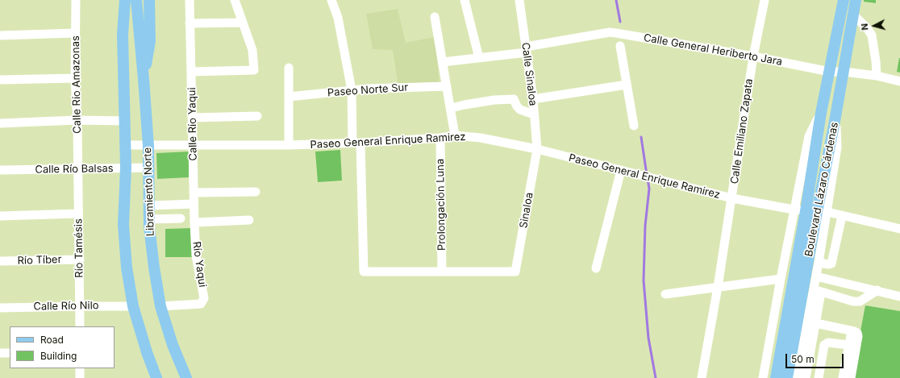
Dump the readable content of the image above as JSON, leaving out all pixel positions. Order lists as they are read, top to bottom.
{
  "streets": {
    "main road": ["Boulevard Lázaro Cárdenas", "Libramiento Norte"],
    "street": [
      "Calle General Heriberto Jara",
      "Calle Sinaloa",
      "Calle Río Amazonas",
      "Paseo Norte Sur",
      "Calle Río Yaqui",
      "Calle Emiliano Zapata",
      "Paseo General Enrique Ramirez",
      "Calle Río Balsas",
      "Prolongación Luna",
      "Sinaloa",
      "Río Tamésis",
      "Río Tíber",
      "Río Yaqui",
      "Calle Río Nilo"
    ]
  },
  "crossings": [
    ["Calle General Heriberto Jara", "Calle Sinaloa"],
    ["Calle General Heriberto Jara", "Calle Emiliano Zapata"],
    ["Calle General Heriberto Jara", "Boulevard Lázaro Cárdenas"],
    ["Calle Sinaloa", "Paseo General Enrique Ramirez"],
    ["Calle Sinaloa", "Sinaloa"],
    ["Calle Río Amazonas", "Calle Río Balsas"],
    ["Calle Río Amazonas", "Río Tamésis"],
    ["Calle Río Yaqui", "Paseo General Enrique Ramirez"],
    ["Calle Río Yaqui", "Río Yaqui"],
    ["Calle Emiliano Zapata", "Paseo General Enrique Ramirez"],
    ["Paseo General Enrique Ramirez", "Boulevard Lázaro Cárdenas"],
    ["Paseo General Enrique Ramirez", "Libramiento Norte"],
    ["Paseo General Enrique Ramirez", "Prolongación Luna"],
    ["Paseo General Enrique Ramirez", "Sinaloa"],
    ["Calle Río Balsas", "Libramiento Norte"],
    ["Calle Río Balsas", "Río Tamésis"],
    ["Libramiento Norte", "Río Yaqui"],
    ["Prolongación Luna", "Sinaloa"],
    ["Río Tamésis", "Río Tíber"],
    ["Río Tamésis", "Calle Río Nilo"]
  ],
  "legend": ["Road", "Building"],
  "scale_bar": "50 m",
  "north": "left"
}
